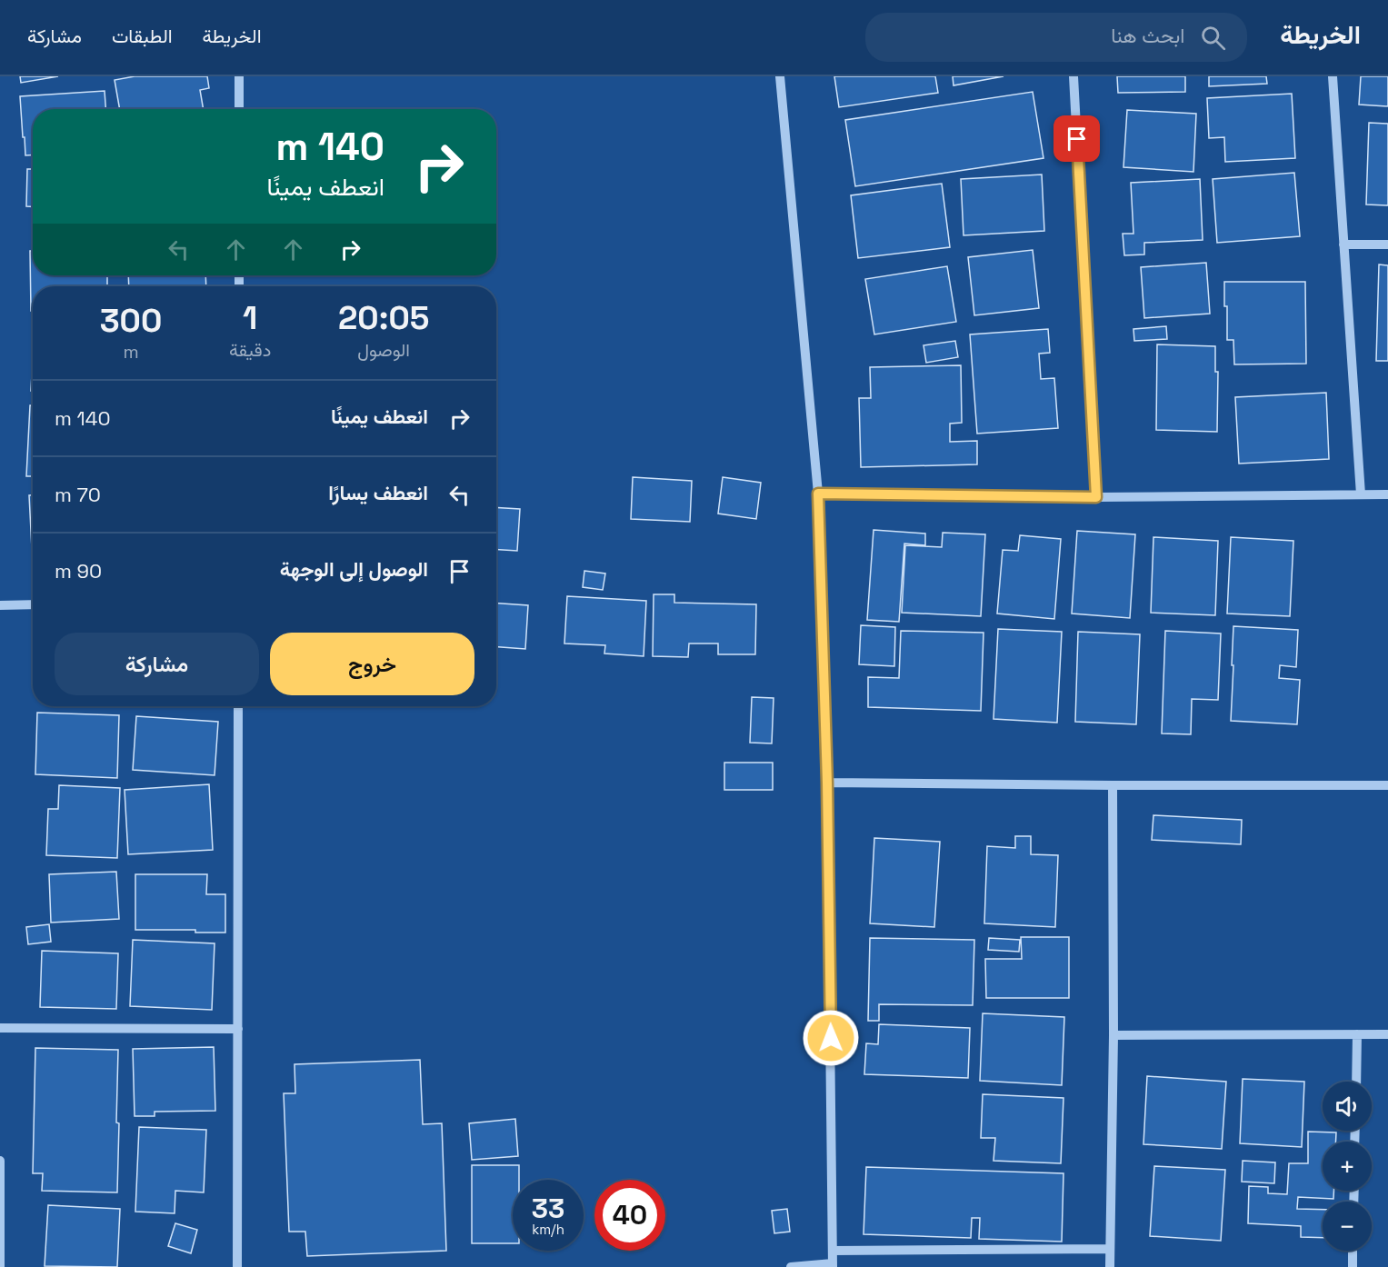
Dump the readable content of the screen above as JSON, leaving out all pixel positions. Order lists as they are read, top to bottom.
{
  "page": {
    "header": "الخريطة",
    "search": "ابحث هنا",
    "nav": ["الخريطة", "الطبقات", "مشاركة"],
    "turn": ["140 m", "انعطف يمينًا"],
    "eta": [
      "20:05",
      "الوصول",
      "1",
      "دقيقة",
      "300",
      "m"
    ],
    "list": [
      {
        "name": "انعطف يمينًا",
        "value": "140 m"
      },
      {
        "name": "انعطف يسارًا",
        "value": "70 m"
      },
      {
        "name": "الوصول إلى الوجهة",
        "value": "90 m"
      }
    ],
    "buttons": ["خروج", "مشاركة"],
    "map_buttons": ["+", "−"],
    "speed": "33 km/h",
    "limit": "40"
  }
}
